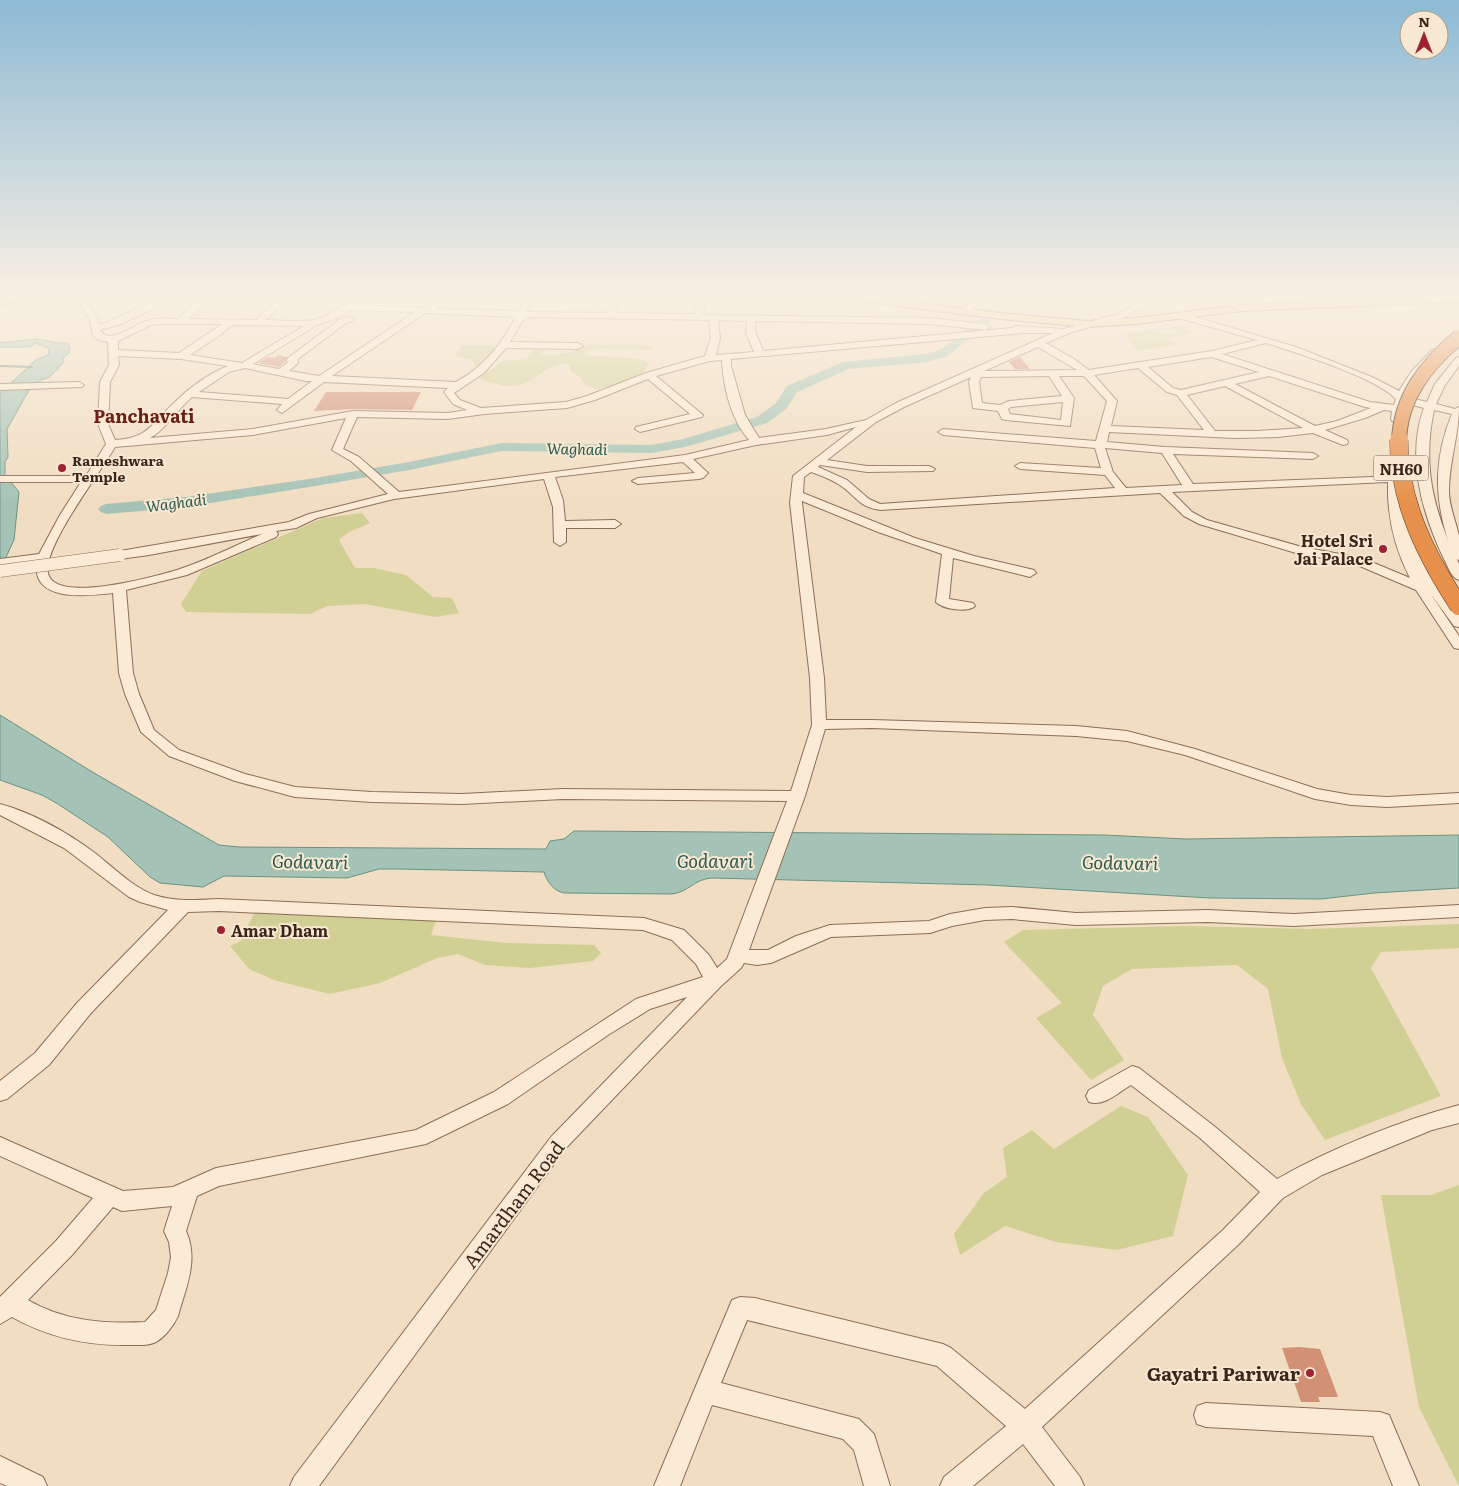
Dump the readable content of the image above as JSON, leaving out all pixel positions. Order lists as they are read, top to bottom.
{
  "streets": {
    "highway": ["NH60"],
    "street": ["Amardham Road"]
  },
  "districts": ["Panchavati"],
  "water": ["Waghadi", "Godavari"],
  "places": [
    "Rameshwara Temple",
    "Hotel Sri Jai Palace",
    "Amar Dham",
    "Gayatri Pariwar"
  ],
  "north": "top"
}
